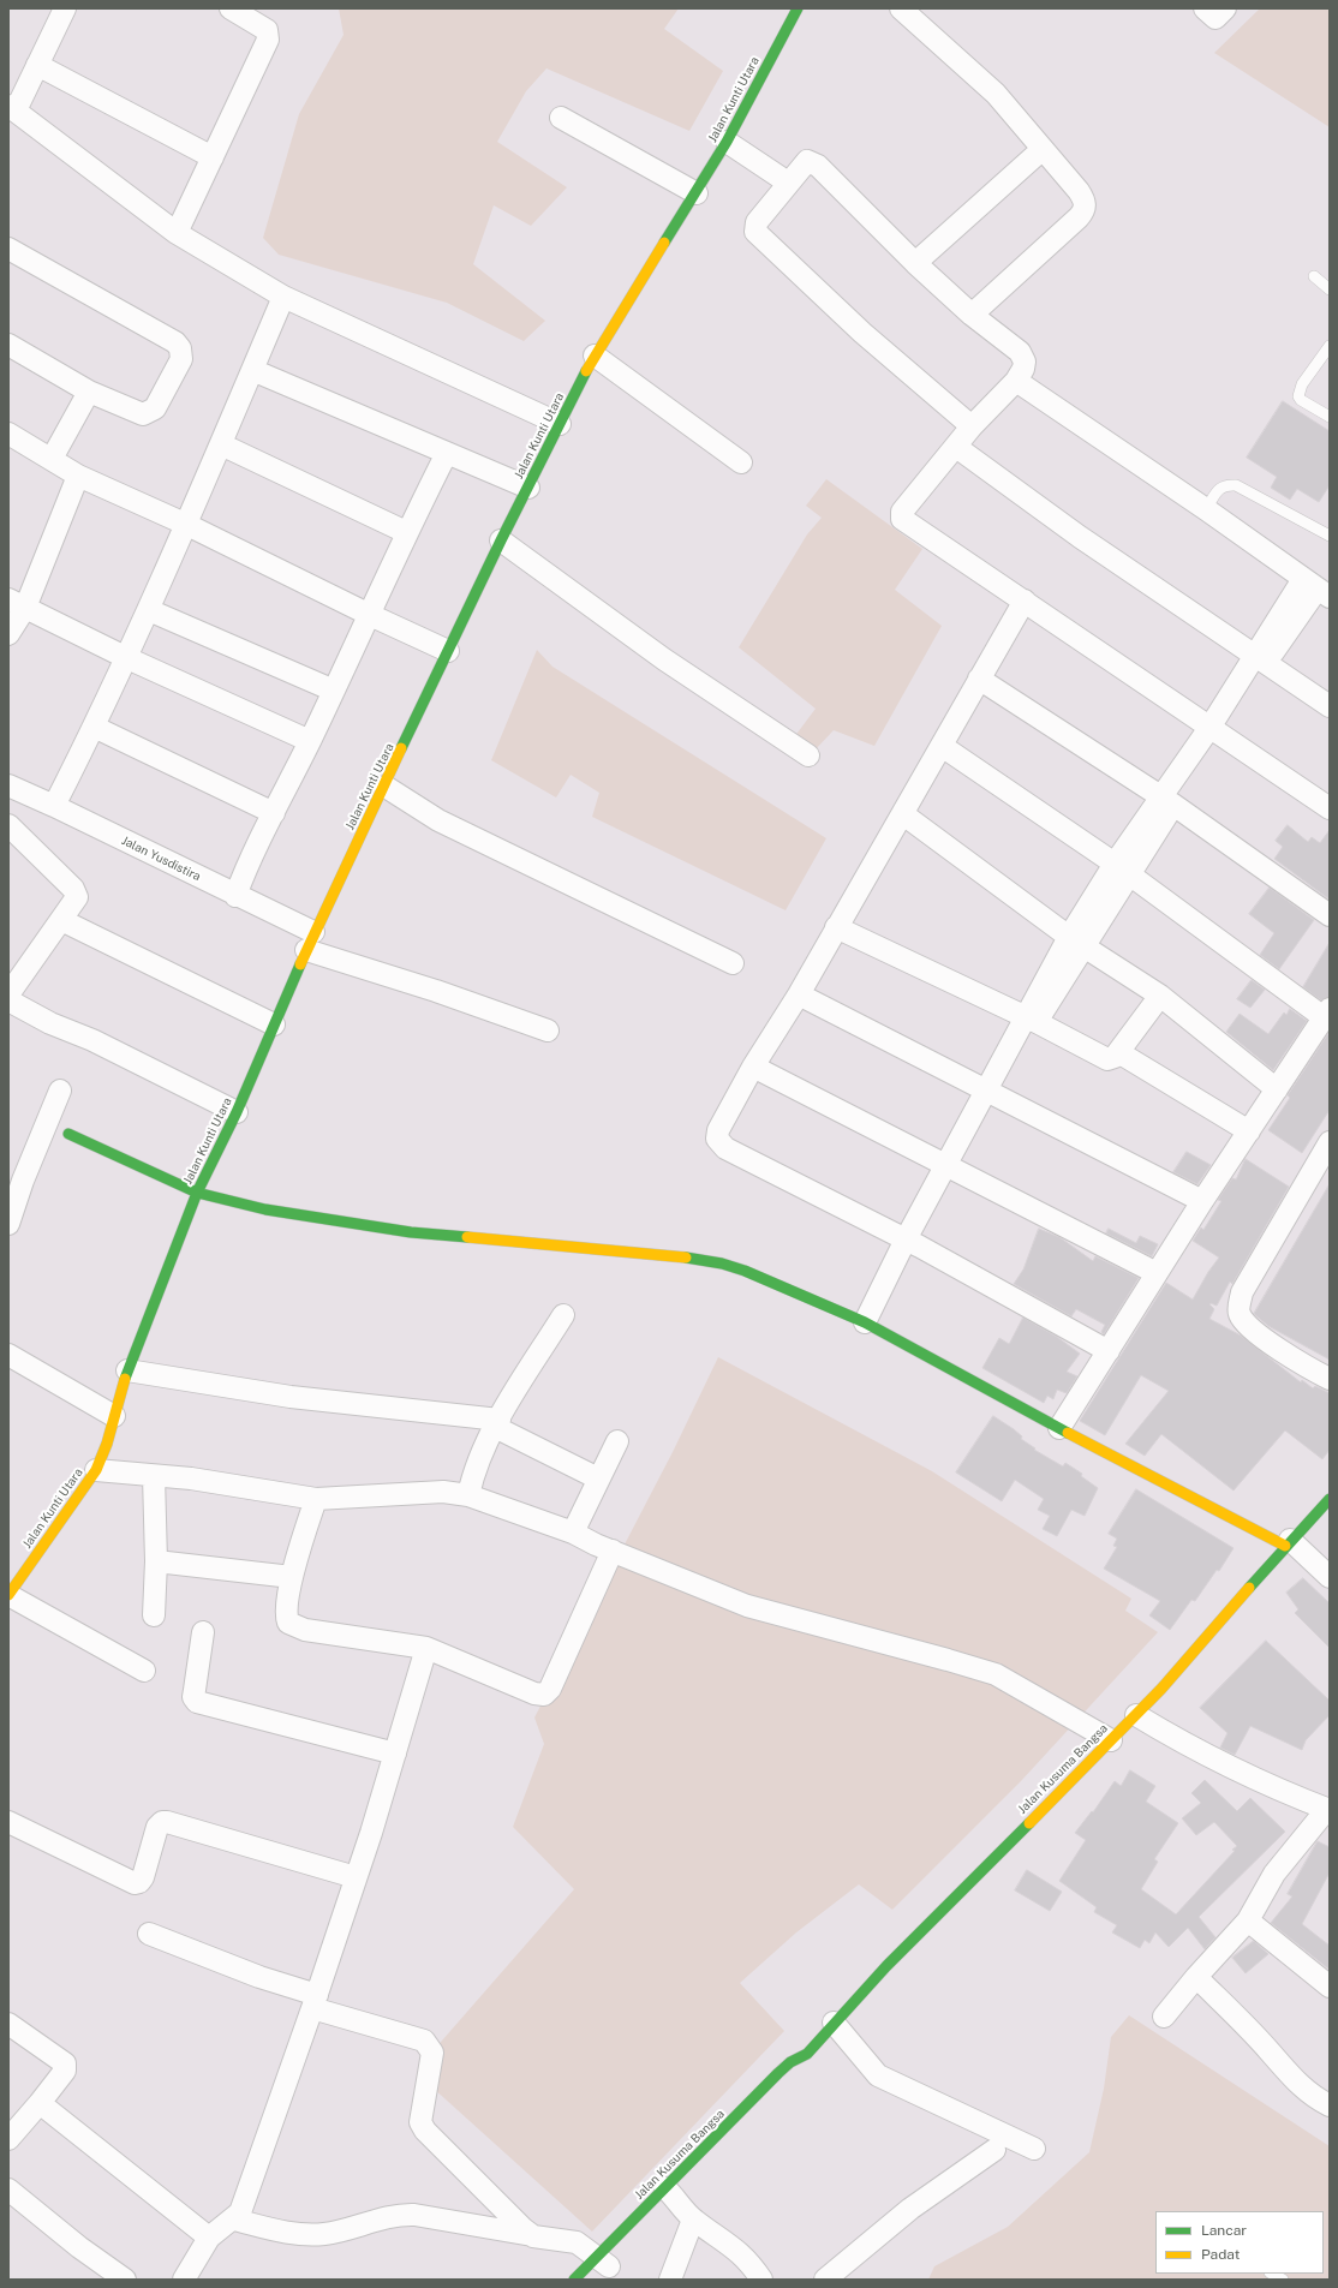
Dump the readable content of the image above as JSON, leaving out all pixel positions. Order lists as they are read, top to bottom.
{
  "streets": {
    "street": ["Jalan Kunti Utara", "Jalan Yusdistira", "Jalan Kusuma Bangsa"]
  },
  "crossings": [
    ["Jalan Kunti Utara", "Jalan Yusdistira"]
  ],
  "legend": ["Lancar", "Padat"]
}
